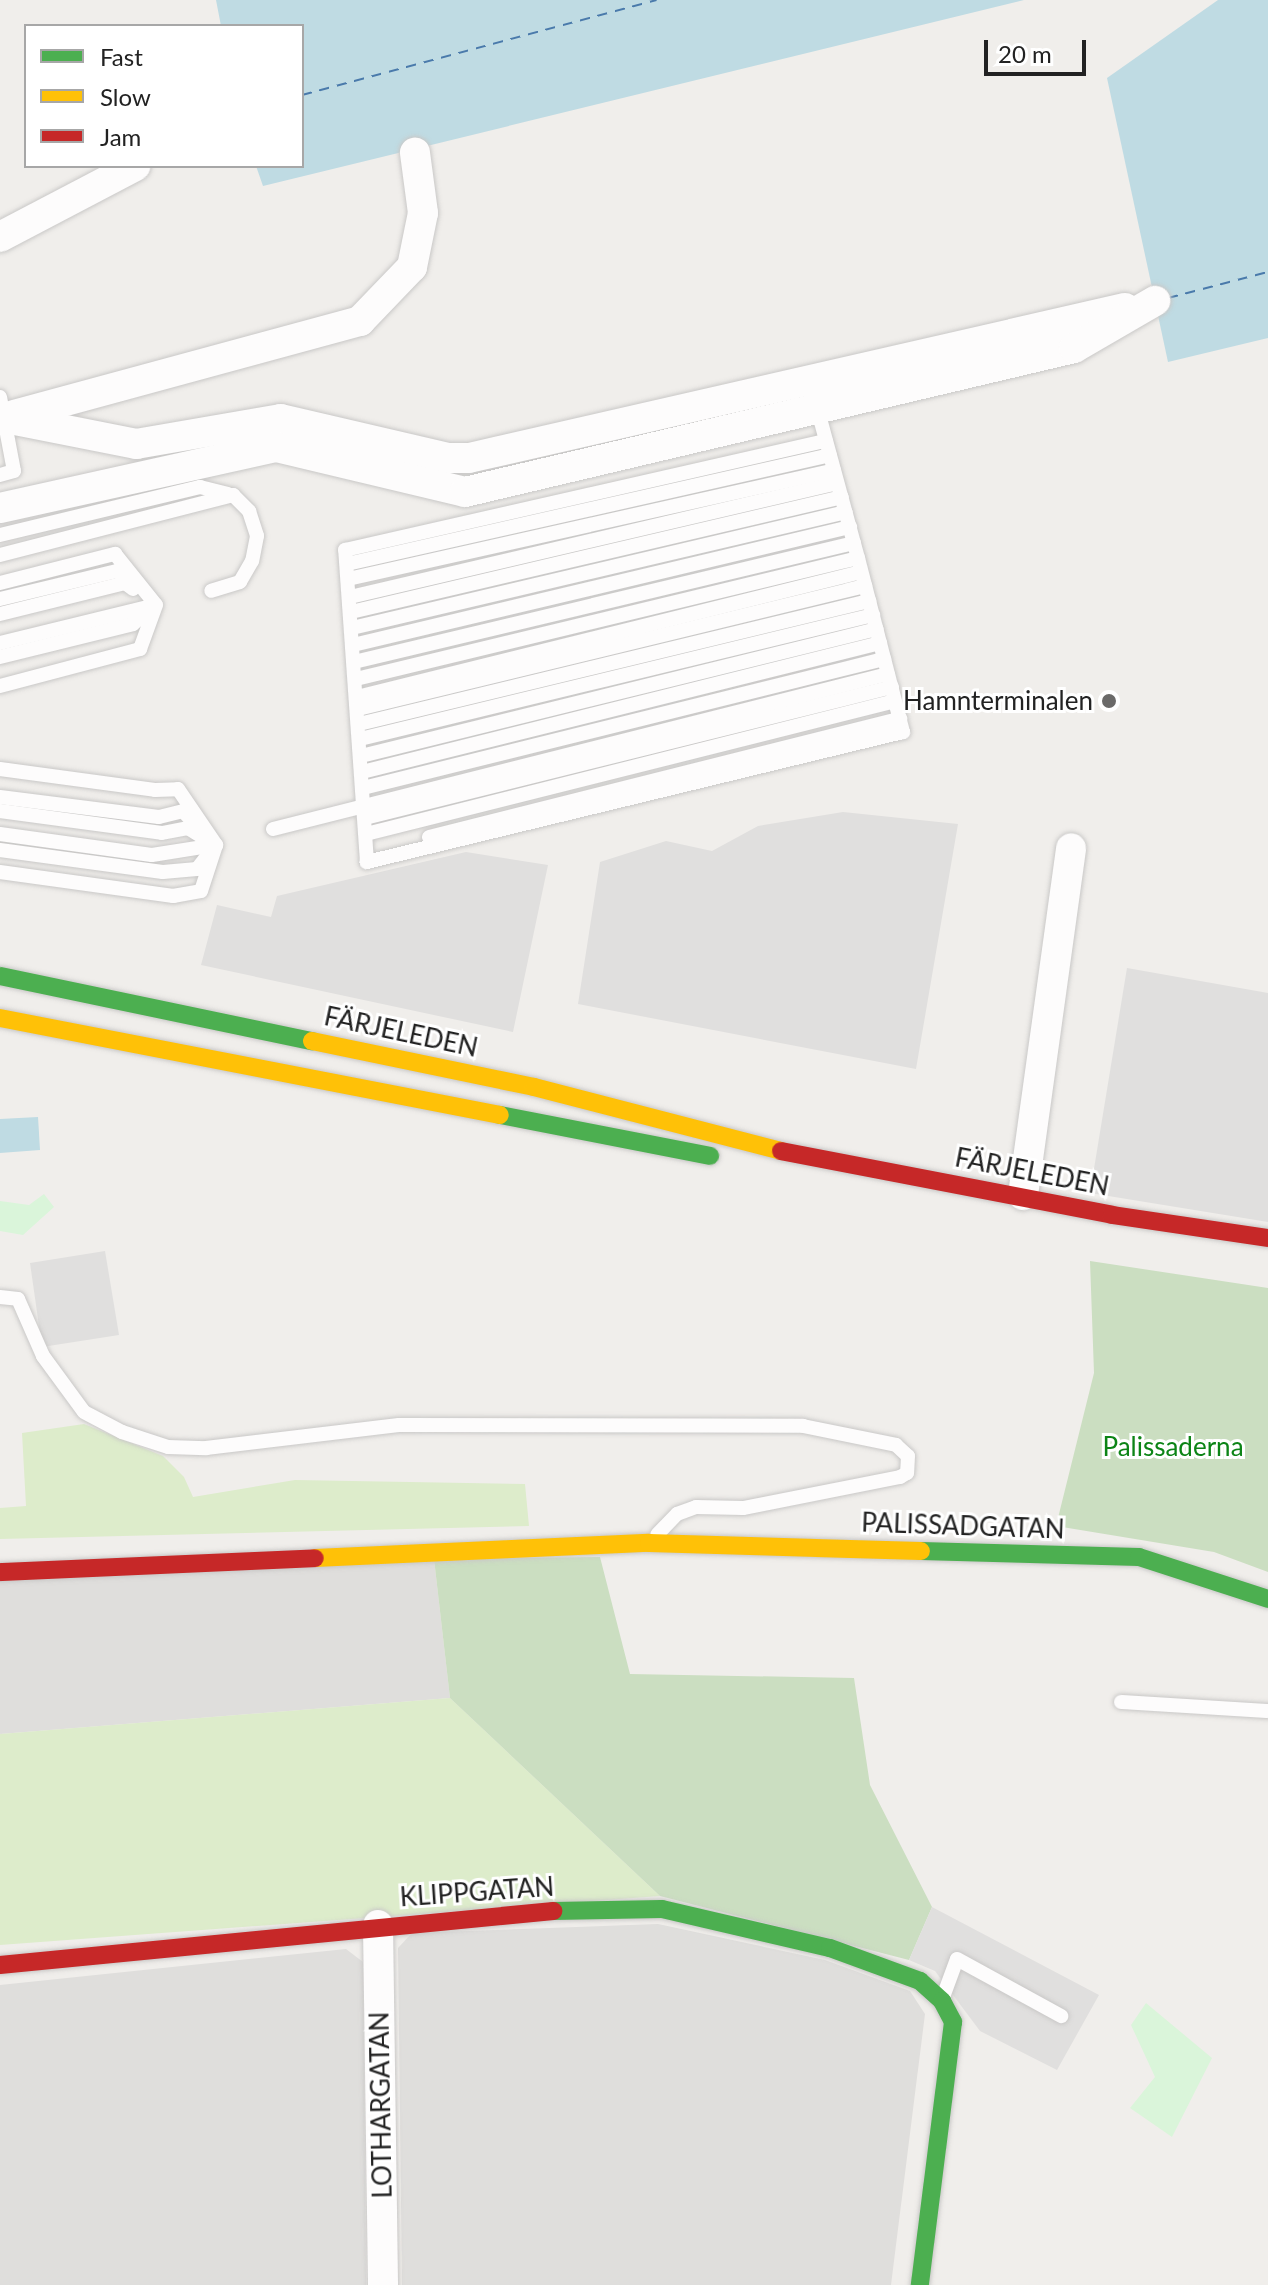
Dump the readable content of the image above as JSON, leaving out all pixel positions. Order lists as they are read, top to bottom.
{
  "streets": {
    "street": [
      "FÄRJELEDEN",
      "PALISSADGATAN",
      "KLIPPGATAN",
      "LOTHARGATAN"
    ]
  },
  "crossings": [
    ["KLIPPGATAN", "LOTHARGATAN"]
  ],
  "parks": ["Palissaderna"],
  "places": ["Hamnterminalen"],
  "legend": ["Fast", "Slow", "Jam"],
  "scale_bar": "20 m"
}
